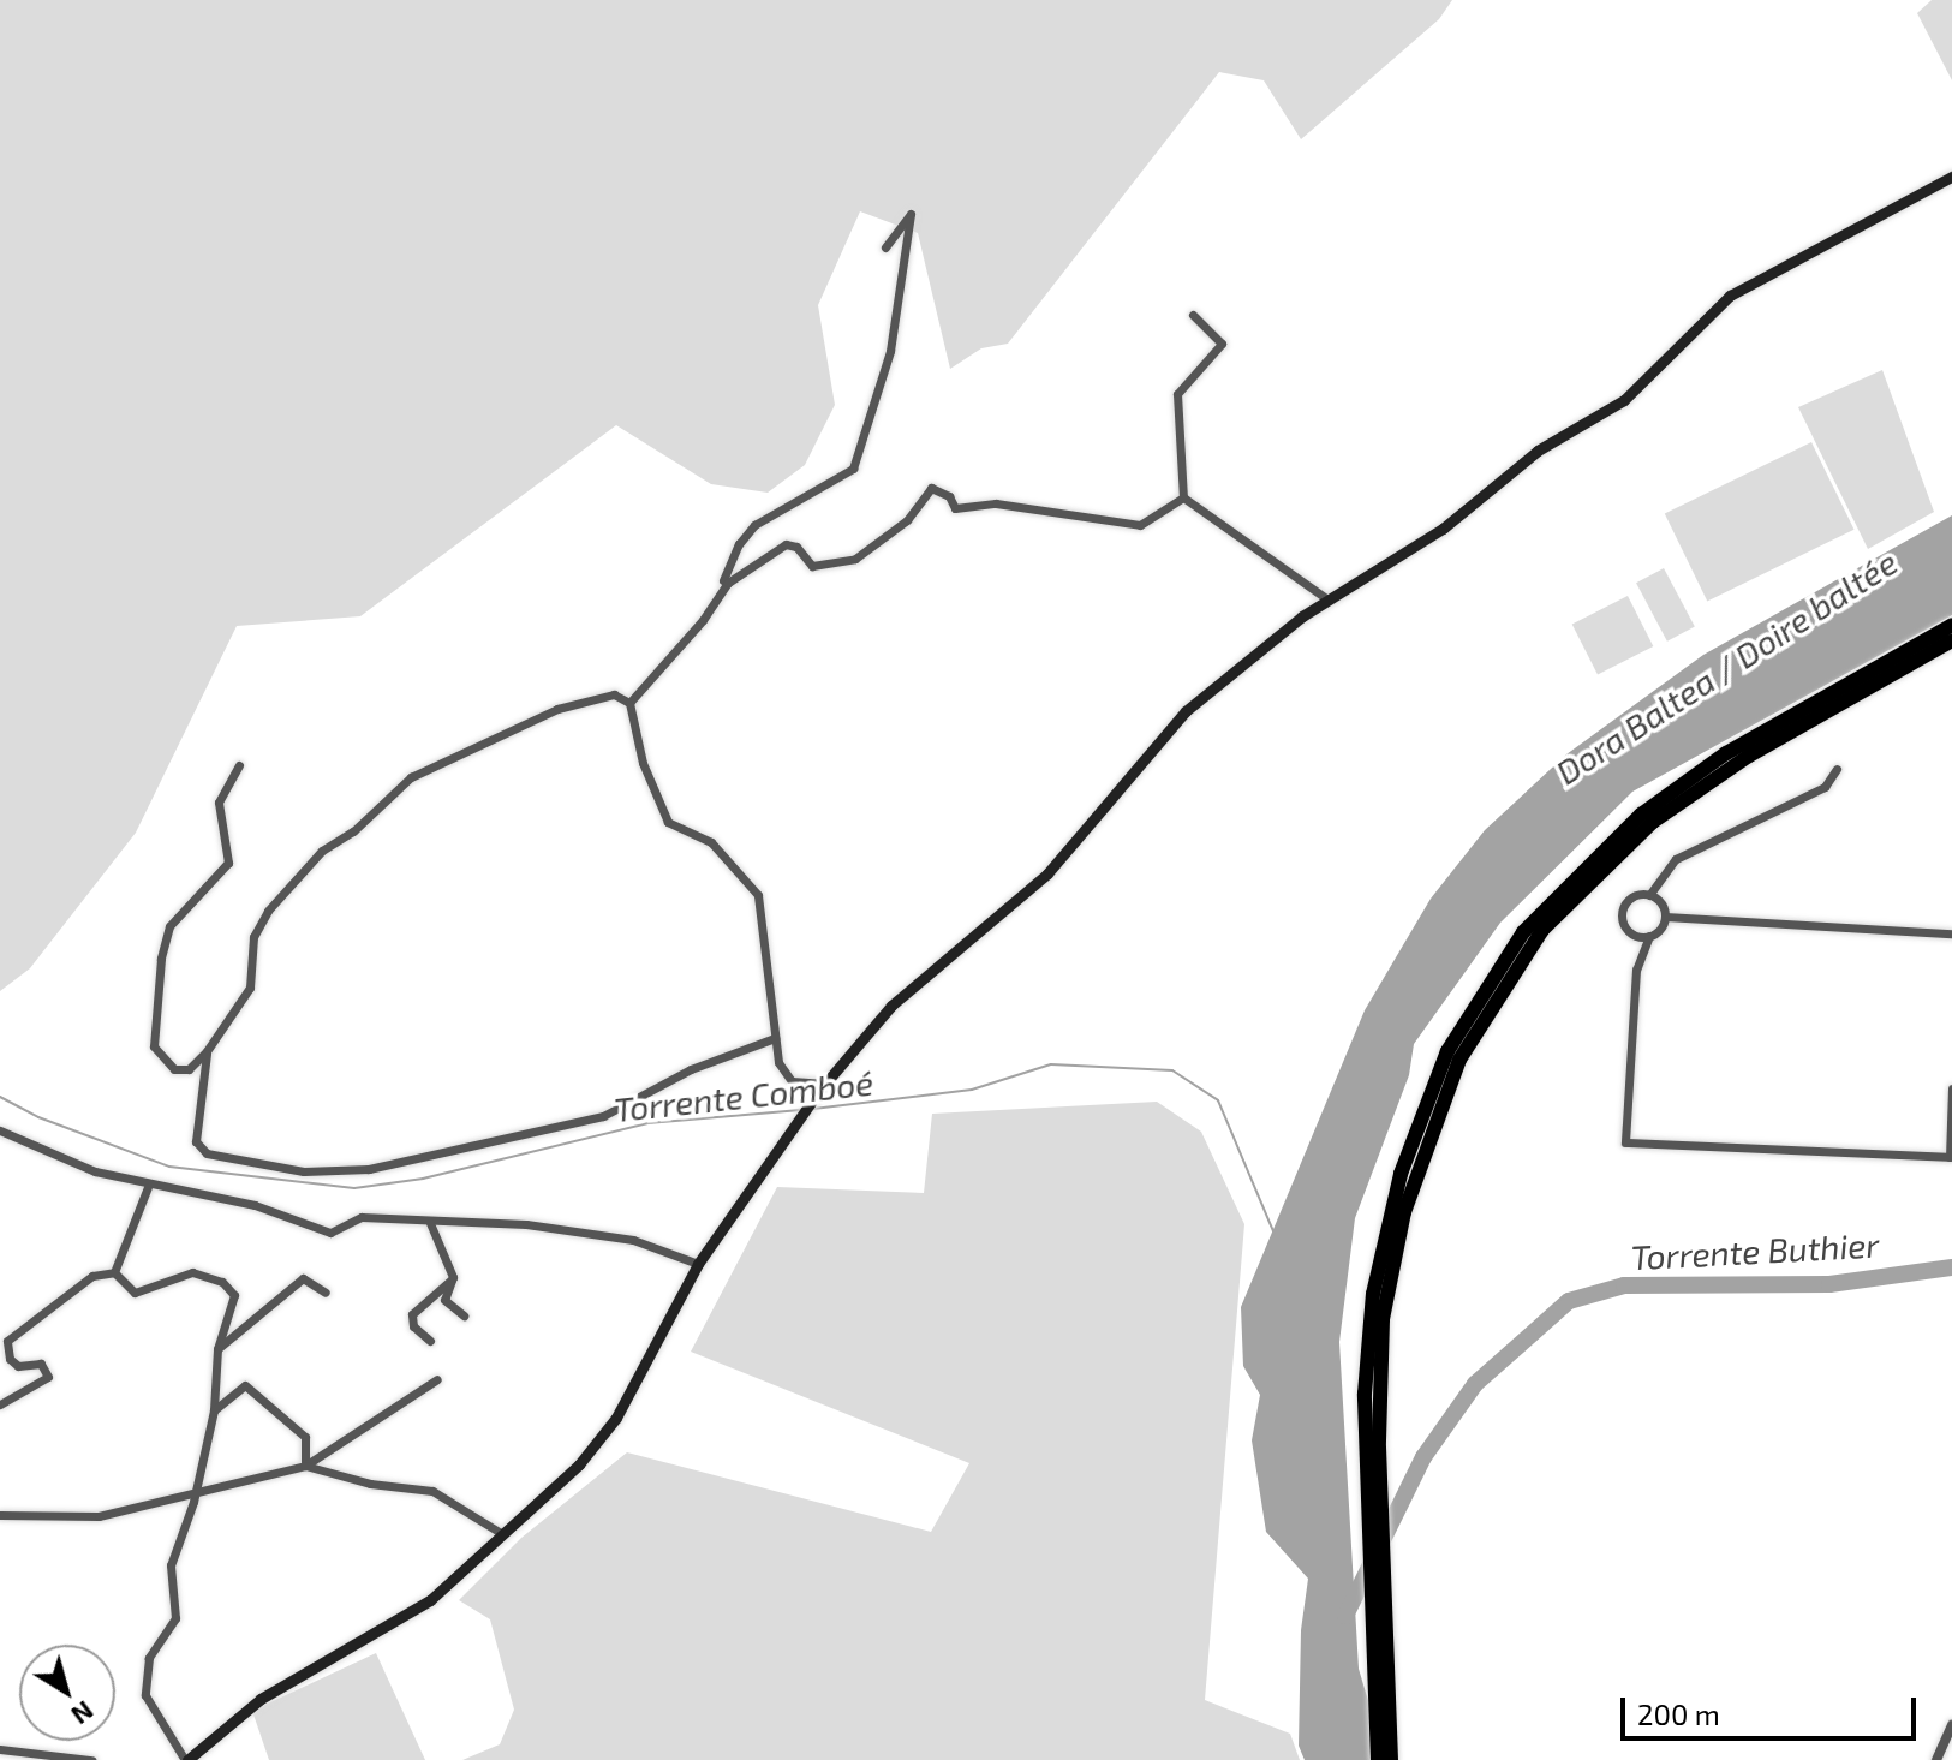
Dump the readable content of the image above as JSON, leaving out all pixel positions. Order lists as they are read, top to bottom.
{
  "water": ["Dora Baltea / Doire baltée", "Torrente Comboé", "Torrente Buthier"],
  "scale_bar": "200 m",
  "north": "bottom right"
}
